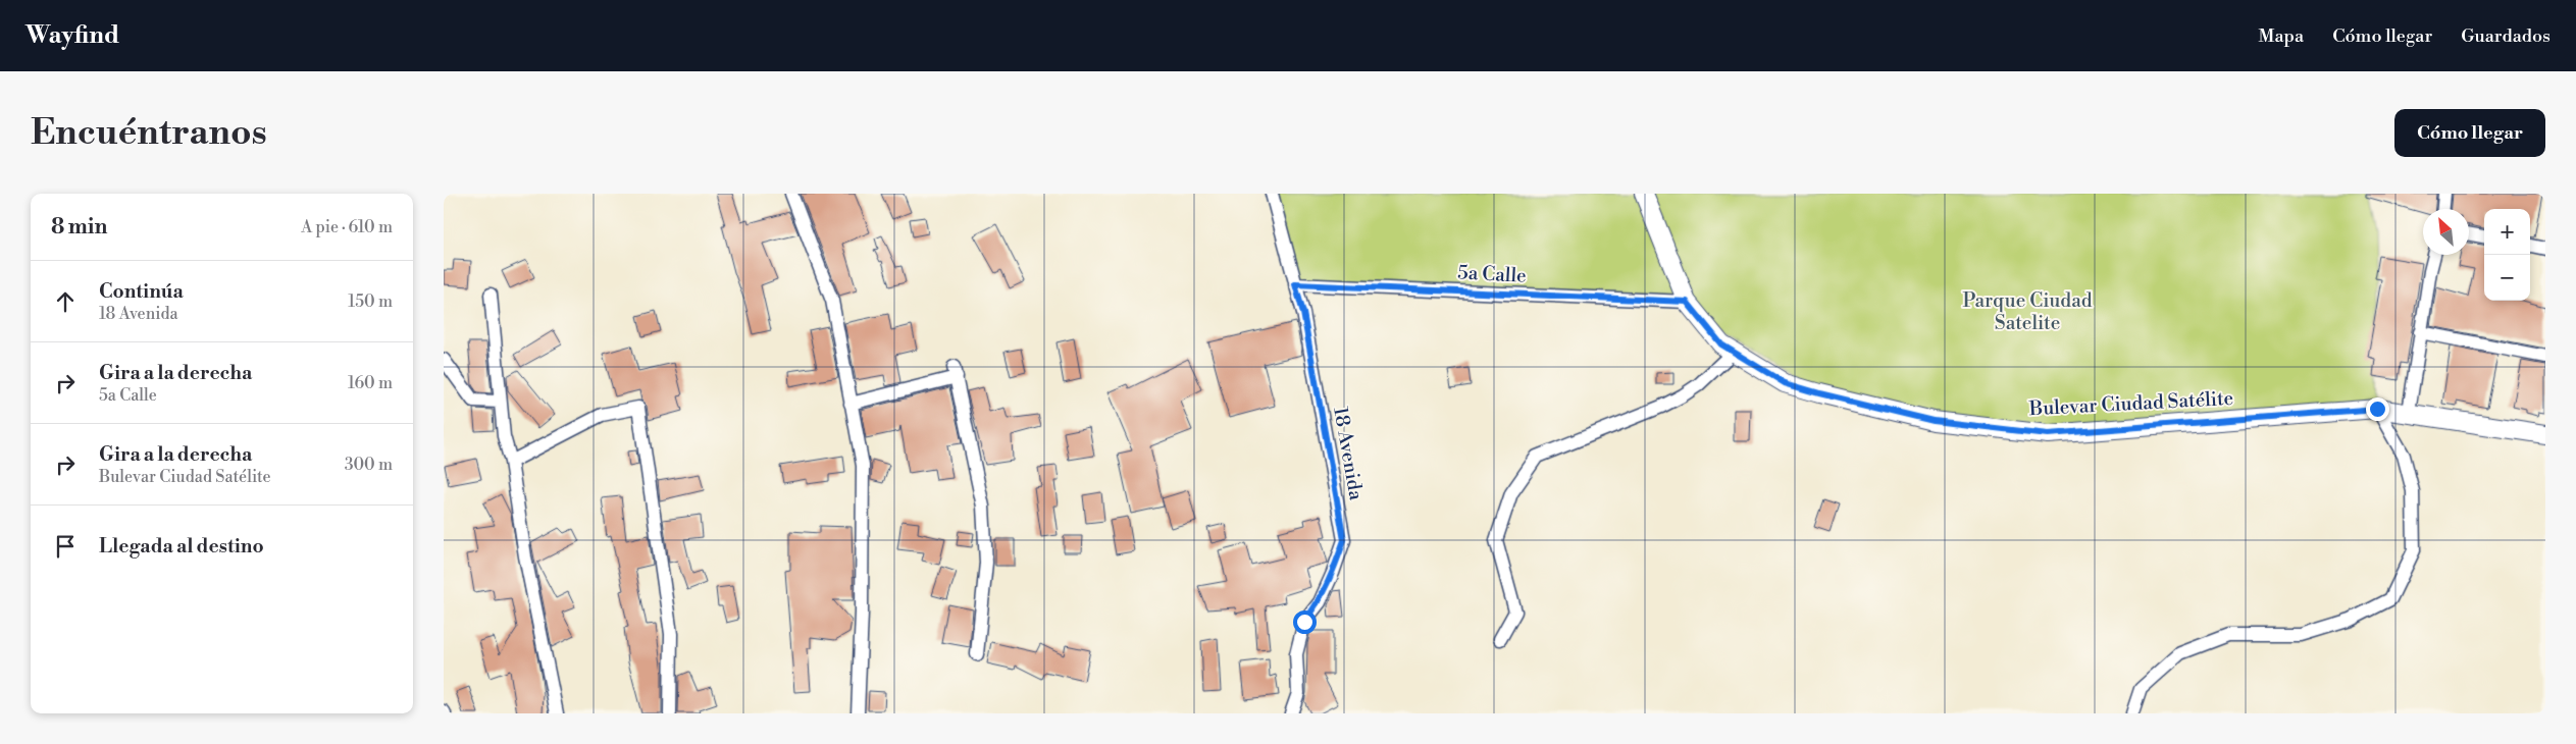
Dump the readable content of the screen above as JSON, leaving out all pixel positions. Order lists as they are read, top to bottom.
{
  "streets": {
    "street": ["5a Calle", "Bulevar Ciudad Satélite", "18 Avenida"]
  },
  "crossings": [
    ["5a Calle", "Bulevar Ciudad Satélite"],
    ["5a Calle", "18 Avenida"]
  ],
  "parks": ["Parque Ciudad Satelite"],
  "north": "top left",
  "page": {
    "header": "Wayfind",
    "nav": ["Mapa", "Cómo llegar", "Guardados"],
    "buttons": "Cómo llegar",
    "title": "Encuéntranos",
    "heading": ["8 min", "A pie · 610 m"],
    "map_buttons": ["+", "−"],
    "list": [
      ["Continúa", "18 Avenida", "150 m"],
      ["Gira a la derecha", "5a Calle", "160 m"],
      ["Gira a la derecha", "Bulevar Ciudad Satélite", "300 m"],
      "Llegada al destino"
    ]
  }
}
